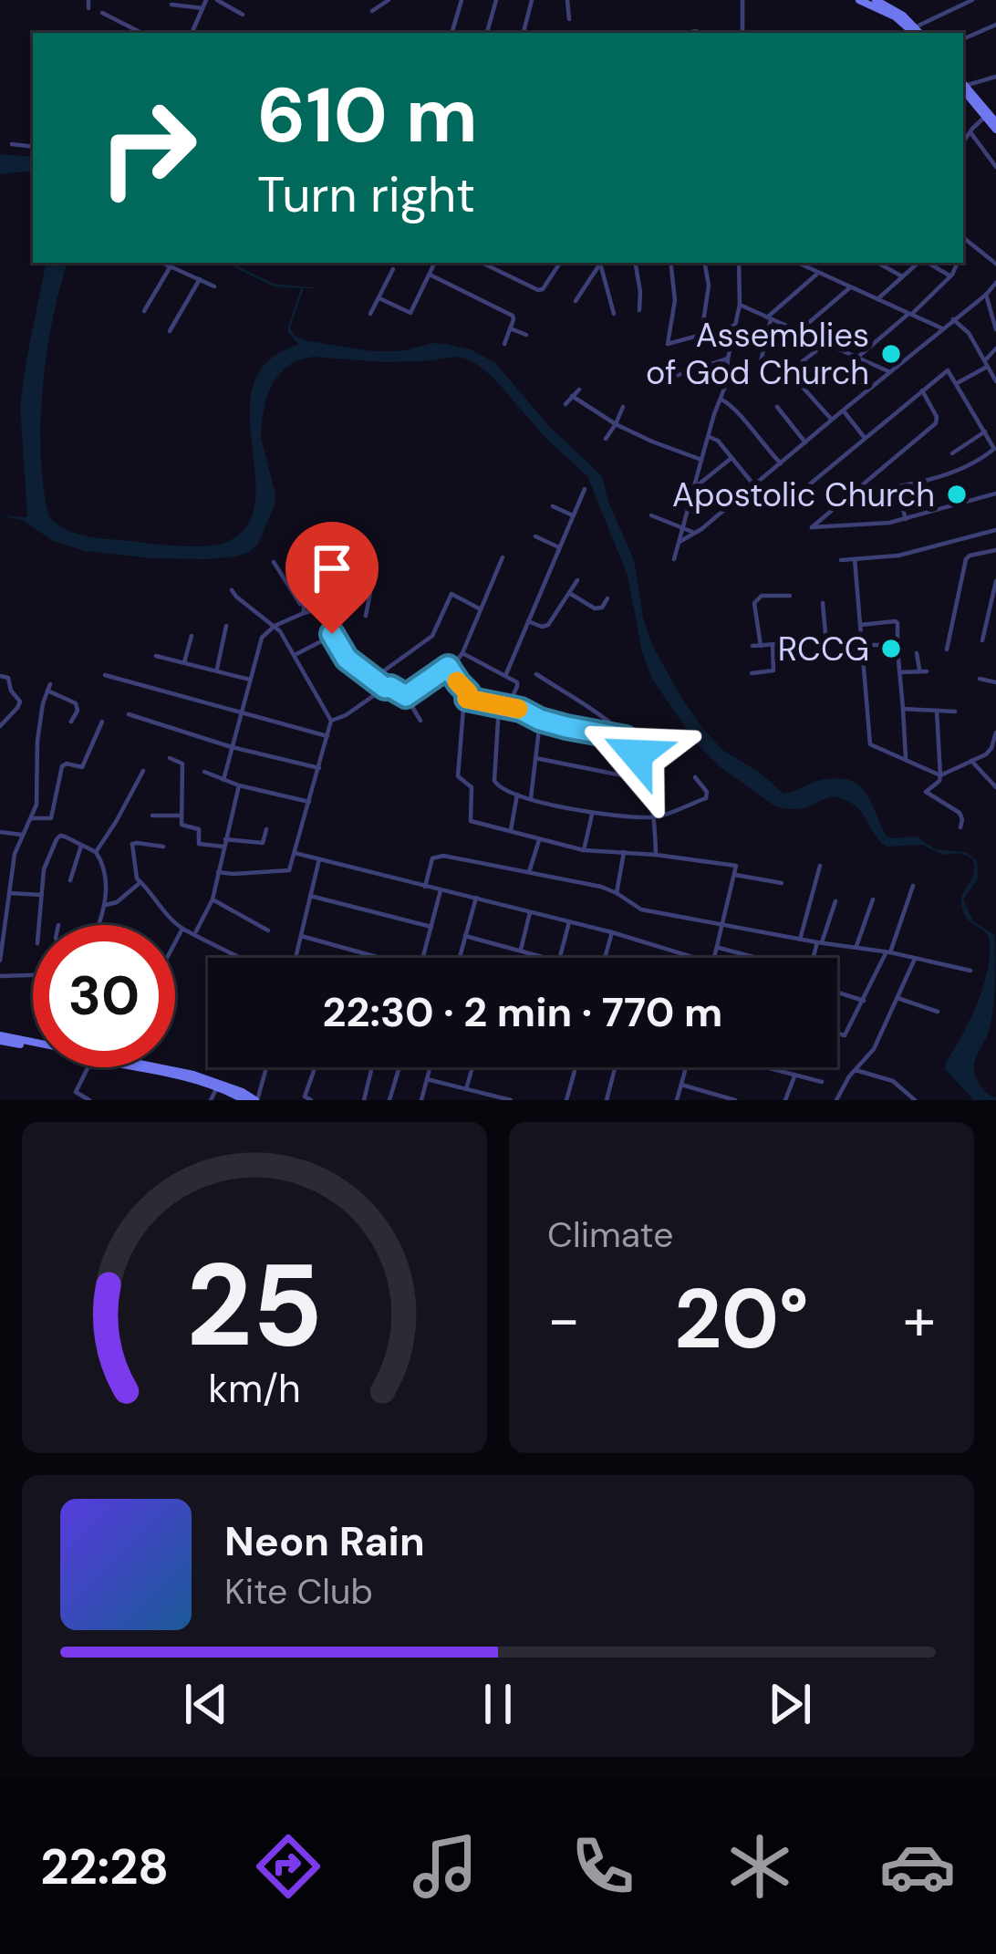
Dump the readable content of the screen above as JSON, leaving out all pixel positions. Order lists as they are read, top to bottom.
{
  "places": ["Assemblies of God Church", "Apostolic Church", "RCCG"],
  "page": {
    "turn": ["610 m", "Turn right"],
    "limit": "30",
    "trip": "22:30 · 2 min · 770 m",
    "tile": "Climate",
    "heat": ["−", "20°", "+"],
    "song": ["Neon Rain", "Kite Club"],
    "tabs": "22:28",
    "gauge": ["25", "km/h"]
  }
}
